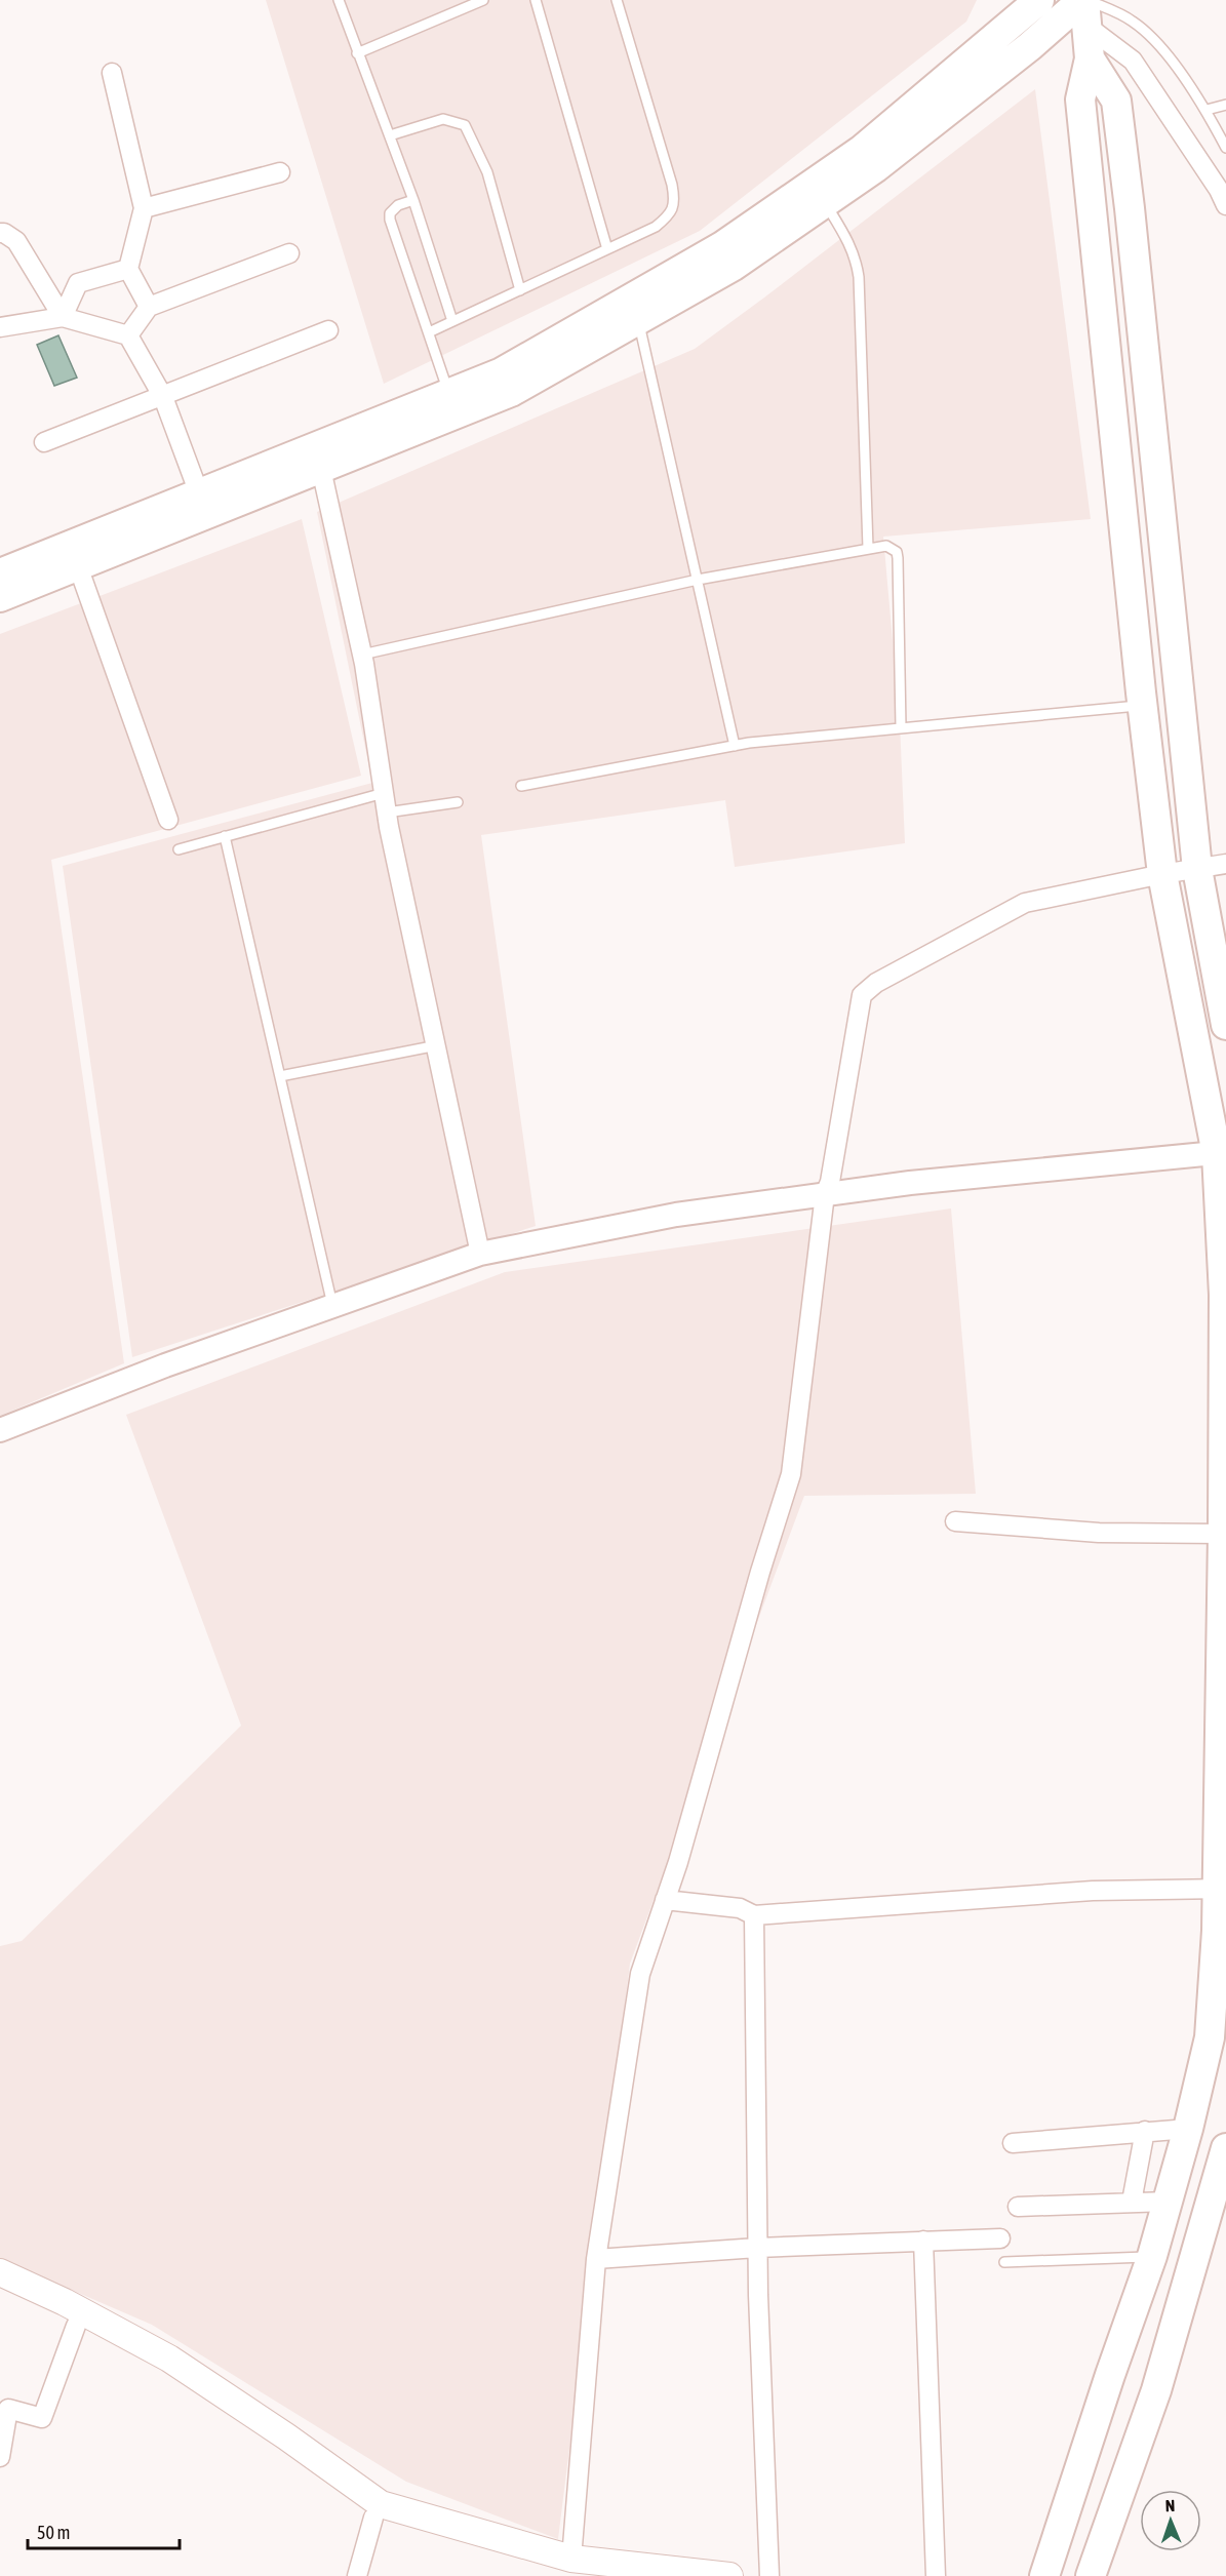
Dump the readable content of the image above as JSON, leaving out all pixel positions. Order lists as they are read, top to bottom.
{
  "scale_bar": "50 m",
  "north": "top"
}
